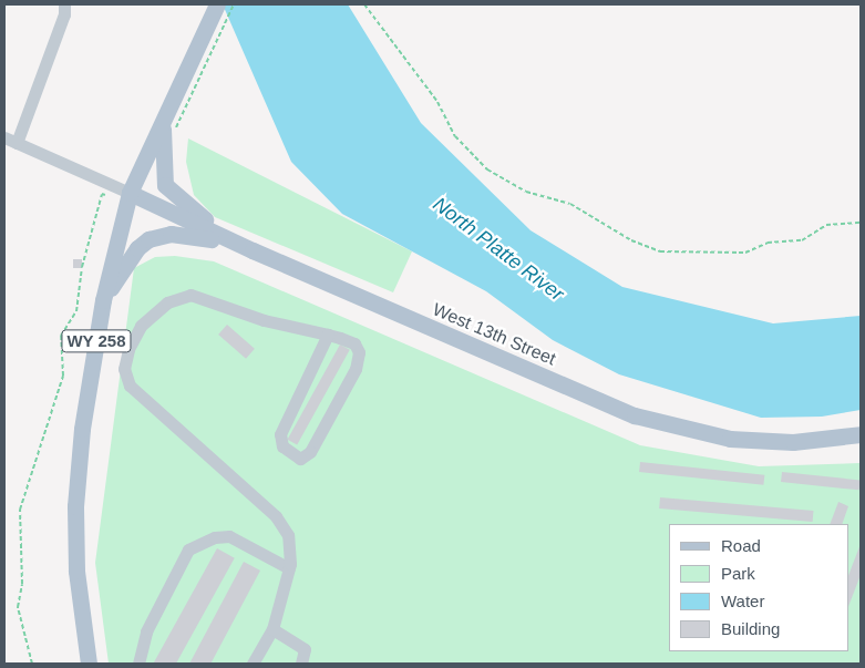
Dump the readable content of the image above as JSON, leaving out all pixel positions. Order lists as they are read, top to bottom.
{
  "streets": {
    "main road": ["West 13th Street", "WY 258"]
  },
  "crossings": [
    ["West 13th Street", "WY 258"]
  ],
  "water": ["North Platte River"],
  "legend": [
    "Road",
    "Park",
    "Water",
    "Building"
  ]
}
